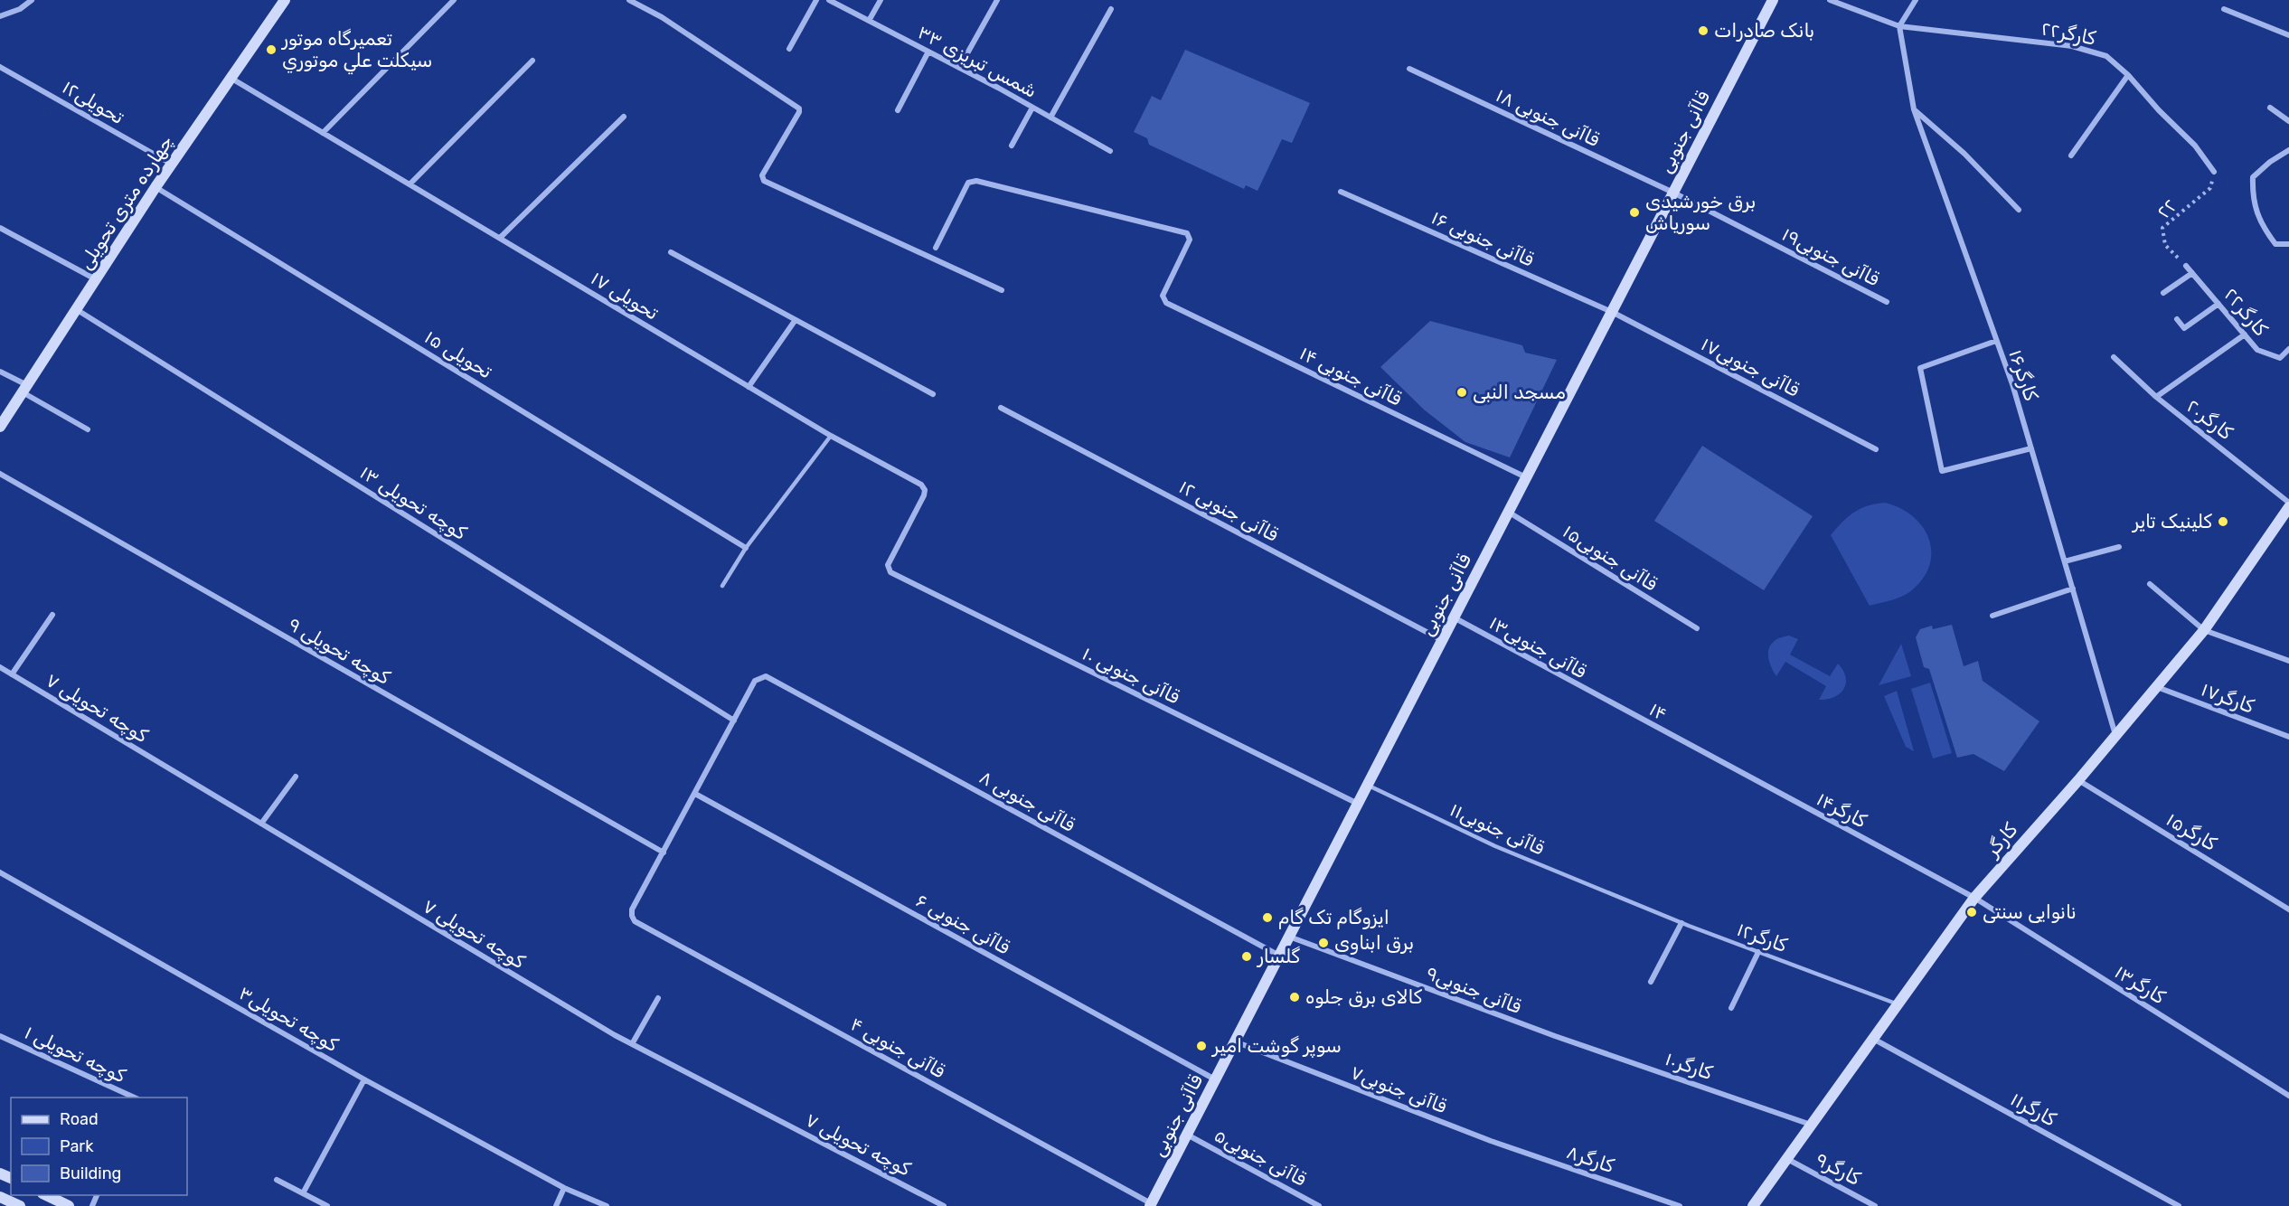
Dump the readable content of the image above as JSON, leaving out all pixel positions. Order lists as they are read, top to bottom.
{
  "streets": {
    "main road": ["قاآنی جنوبی", "چهارده متری تحویلی", "کارگر"],
    "street": [
      "۲۲کارگر",
      "شمس تبریزی ۳۳",
      "تحویلی۱۲",
      "قاآنی جنوبی ۱۸",
      "قاآنی جنوبی ۱۶",
      "قاآنی جنوبی۱۹",
      "تحویلی ۱۷",
      "کارگر۲۲",
      "تحویلی ۱۵",
      "قاآنی جنوبی۱۷",
      "کارگر۱۶",
      "قاآنی جنوبی ۱۴",
      "کارگر۲۰",
      "کوچه تحویلی ۱۳",
      "قاآنی جنوبی ۱۲",
      "قاآنی جنوبی۱۵",
      "قاآنی جنوبی۱۳",
      "کوچه تحویلی ۹",
      "قاآنی جنوبی ۱۰",
      "کارگر۱۷",
      "کوچه تحویلی ۷",
      "۱۴",
      "قاآنی جنوبی ۸",
      "کارگر۱۴",
      "کارگر۱۵",
      "قاآنی جنوبی ۶",
      "کارگر۱۳",
      "قاآنی جنوبی۹",
      "کوچه تحویلی۳",
      "قاآنی جنوبی ۴",
      "کوچه تحویلی ۱",
      "کارگر۱۰",
      "قاآنی جنوبی۷",
      "کارگر۱۱",
      "قاآنی جنوبی۵",
      "کارگر۸",
      "کارگر۹"
    ],
    "lane": ["قاآنی جنوبی۱۱", "کارگر۱۲"],
    "path": ["۲۲"]
  },
  "crossings": [
    ["۲۲کارگر", "۲۲"],
    ["۲۲کارگر", "کارگر۱۶"],
    ["تحویلی۱۲", "چهارده متری تحویلی"],
    ["قاآنی جنوبی ۱۸", "قاآنی جنوبی"],
    ["قاآنی جنوبی ۱۸", "قاآنی جنوبی۱۹"],
    ["قاآنی جنوبی", "قاآنی جنوبی ۱۶"],
    ["قاآنی جنوبی", "قاآنی جنوبی۱۹"],
    ["قاآنی جنوبی", "قاآنی جنوبی۱۷"],
    ["قاآنی جنوبی", "قاآنی جنوبی ۱۴"],
    ["قاآنی جنوبی", "قاآنی جنوبی ۱۲"],
    ["قاآنی جنوبی", "قاآنی جنوبی۱۵"],
    ["قاآنی جنوبی", "قاآنی جنوبی۱۳"],
    ["قاآنی جنوبی", "قاآنی جنوبی ۱۰"],
    ["قاآنی جنوبی", "قاآنی جنوبی ۸"],
    ["قاآنی جنوبی", "قاآنی جنوبی۱۱"],
    ["قاآنی جنوبی", "قاآنی جنوبی ۶"],
    ["قاآنی جنوبی", "قاآنی جنوبی۹"],
    ["قاآنی جنوبی", "قاآنی جنوبی ۴"],
    ["قاآنی جنوبی", "قاآنی جنوبی۷"],
    ["قاآنی جنوبی", "قاآنی جنوبی۵"],
    ["چهارده متری تحویلی", "تحویلی ۱۷"],
    ["چهارده متری تحویلی", "تحویلی ۱۵"],
    ["چهارده متری تحویلی", "کوچه تحویلی ۱۳"],
    ["۲۲", "کارگر۲۲"],
    ["قاآنی جنوبی ۱۶", "قاآنی جنوبی۱۷"],
    ["تحویلی ۱۷", "قاآنی جنوبی ۱۰"],
    ["کارگر۱۶", "کارگر"],
    ["کوچه تحویلی ۱۳", "قاآنی جنوبی ۸"],
    ["قاآنی جنوبی۱۳", "۱۴"],
    ["کوچه تحویلی ۹", "قاآنی جنوبی ۴"],
    ["کارگر۱۷", "کارگر"],
    ["۱۴", "کارگر۱۴"],
    ["کارگر۱۴", "کارگر"],
    ["کارگر۱۴", "کارگر۱۳"],
    ["قاآنی جنوبی۱۱", "کارگر۱۲"],
    ["کارگر۱۵", "کارگر"],
    ["کارگر", "کارگر۱۲"],
    ["کارگر", "کارگر۱۳"],
    ["کارگر", "کارگر۱۰"],
    ["کارگر", "کارگر۱۱"],
    ["کارگر", "کارگر۹"],
    ["قاآنی جنوبی۹", "کارگر۱۰"],
    ["قاآنی جنوبی۷", "کارگر۸"]
  ],
  "places": [
    "بانک صادرات",
    "تعميرگاه موتور سيكلت علي موتوري",
    "برق خورشیدی سوریاش",
    "مسجد النبی",
    "کلینیک تایر",
    "نانوایی سنتی",
    "ایزوگام تک گام",
    "برق ابناوی",
    "گلسار",
    "کالای برق جلوه",
    "سوپر گوشت امیر"
  ],
  "legend": ["Road", "Park", "Building"]
}
